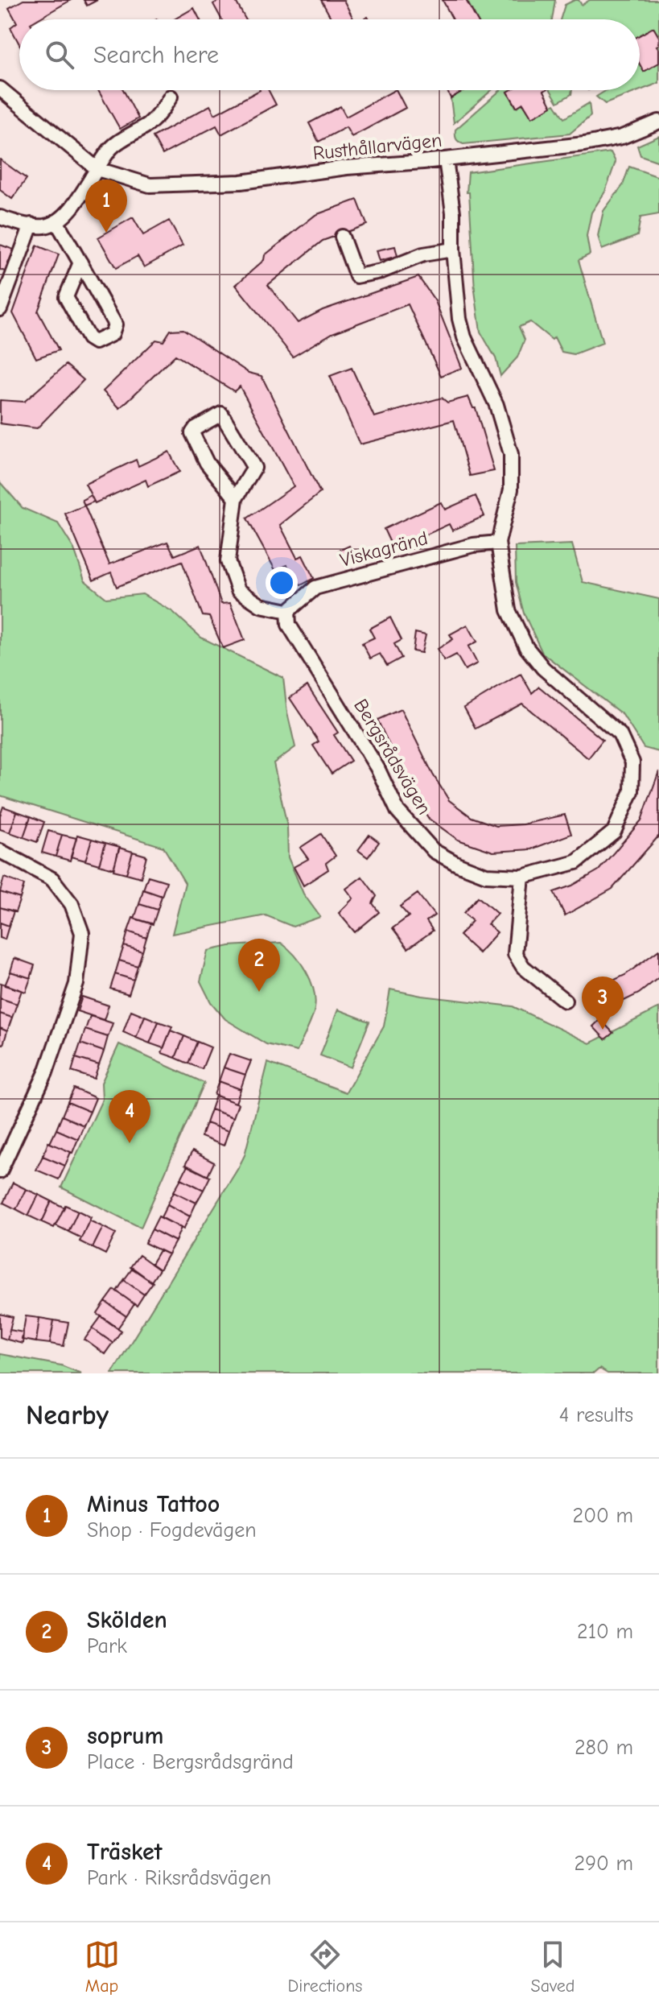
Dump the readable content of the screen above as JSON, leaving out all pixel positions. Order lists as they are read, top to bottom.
{
  "streets": {
    "street": ["Rusthållarvägen", "Viskagränd", "Bergsrådsvägen"]
  },
  "crossings": [
    ["Rusthållarvägen", "Bergsrådsvägen"],
    ["Viskagränd", "Bergsrådsvägen"]
  ],
  "page": {
    "search": "Search here",
    "pins": [
      "1",
      "2",
      "3",
      "4"
    ],
    "heading": ["Nearby", "4 results"],
    "list": [
      {
        "mark": "1",
        "name": "Minus Tattoo",
        "note": "Shop · Fogdevägen",
        "value": "200 m"
      },
      {
        "mark": "2",
        "name": "Skölden",
        "note": "Park",
        "value": "210 m"
      },
      {
        "mark": "3",
        "name": "soprum",
        "note": "Place · Bergsrådsgränd",
        "value": "280 m"
      },
      {
        "mark": "4",
        "name": "Träsket",
        "note": "Park · Riksrådsvägen",
        "value": "290 m"
      }
    ],
    "nav": ["Map", "Directions", "Saved"]
  }
}
